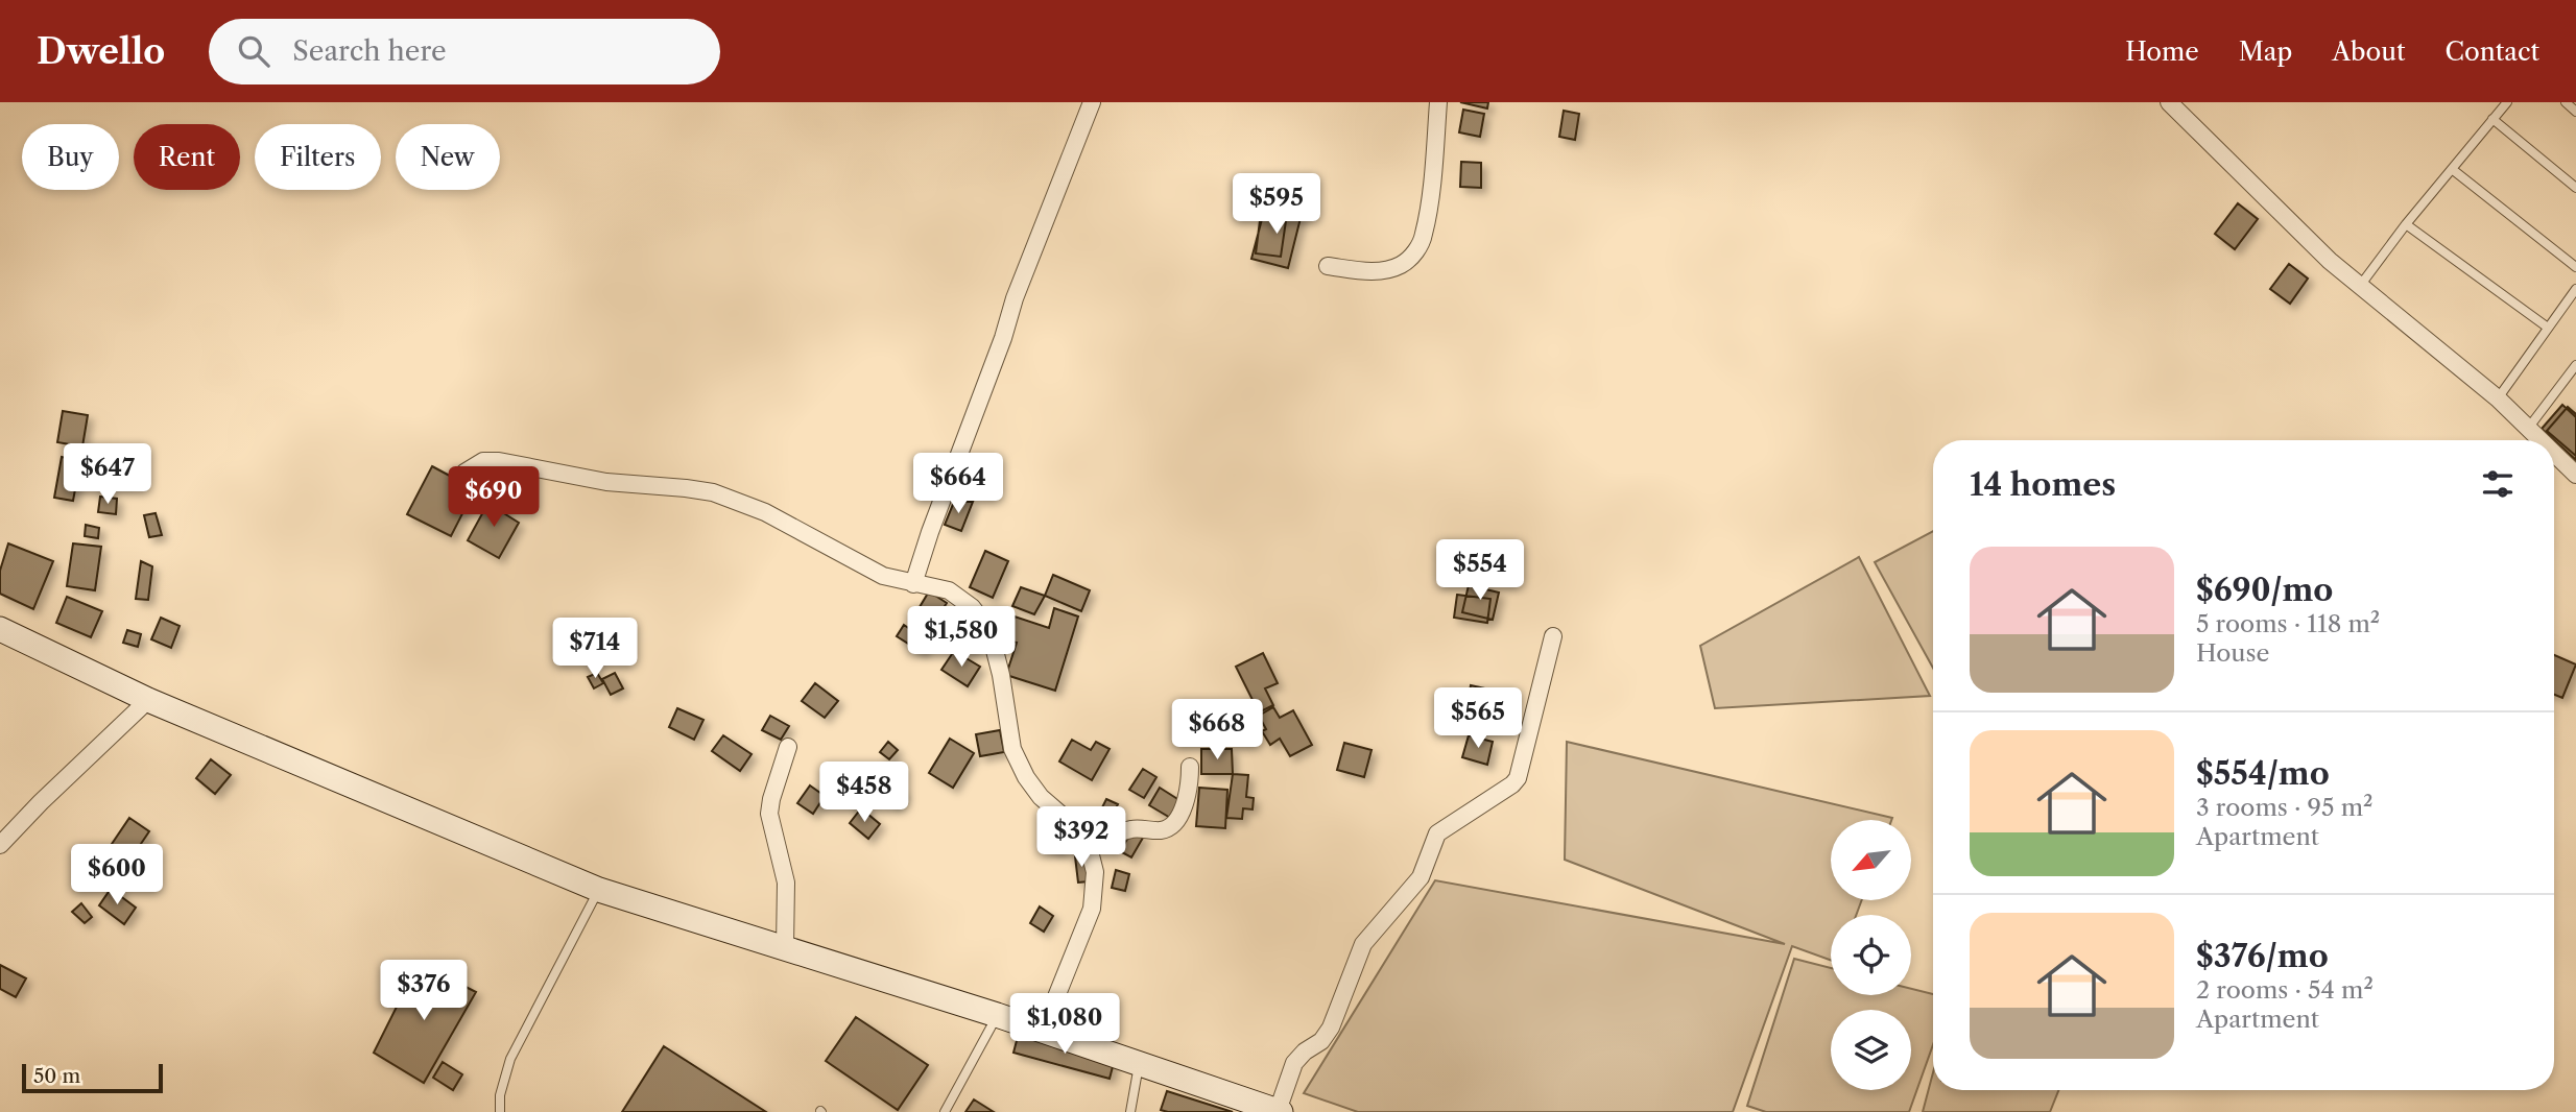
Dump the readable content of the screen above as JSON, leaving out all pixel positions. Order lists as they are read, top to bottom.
{
  "scale_bar": "50 m",
  "north": "bottom left",
  "page": {
    "header": "Dwello",
    "search": "Search here",
    "nav": [
      "Home",
      "Map",
      "About",
      "Contact"
    ],
    "chip": [
      "Buy",
      "Rent",
      "Filters",
      "New"
    ],
    "price": [
      "$595",
      "$647",
      "$664",
      "$690",
      "$554",
      "$1,580",
      "$714",
      "$565",
      "$668",
      "$458",
      "$392",
      "$600",
      "$376",
      "$1,080"
    ],
    "heading": "14 homes",
    "list": [
      {
        "name": "$690/mo",
        "note": "5 rooms · 118 m² · House"
      },
      {
        "name": "$554/mo",
        "note": "3 rooms · 95 m² · Apartment"
      },
      {
        "name": "$376/mo",
        "note": "2 rooms · 54 m² · Apartment"
      }
    ],
    "scale": "50 m"
  }
}
